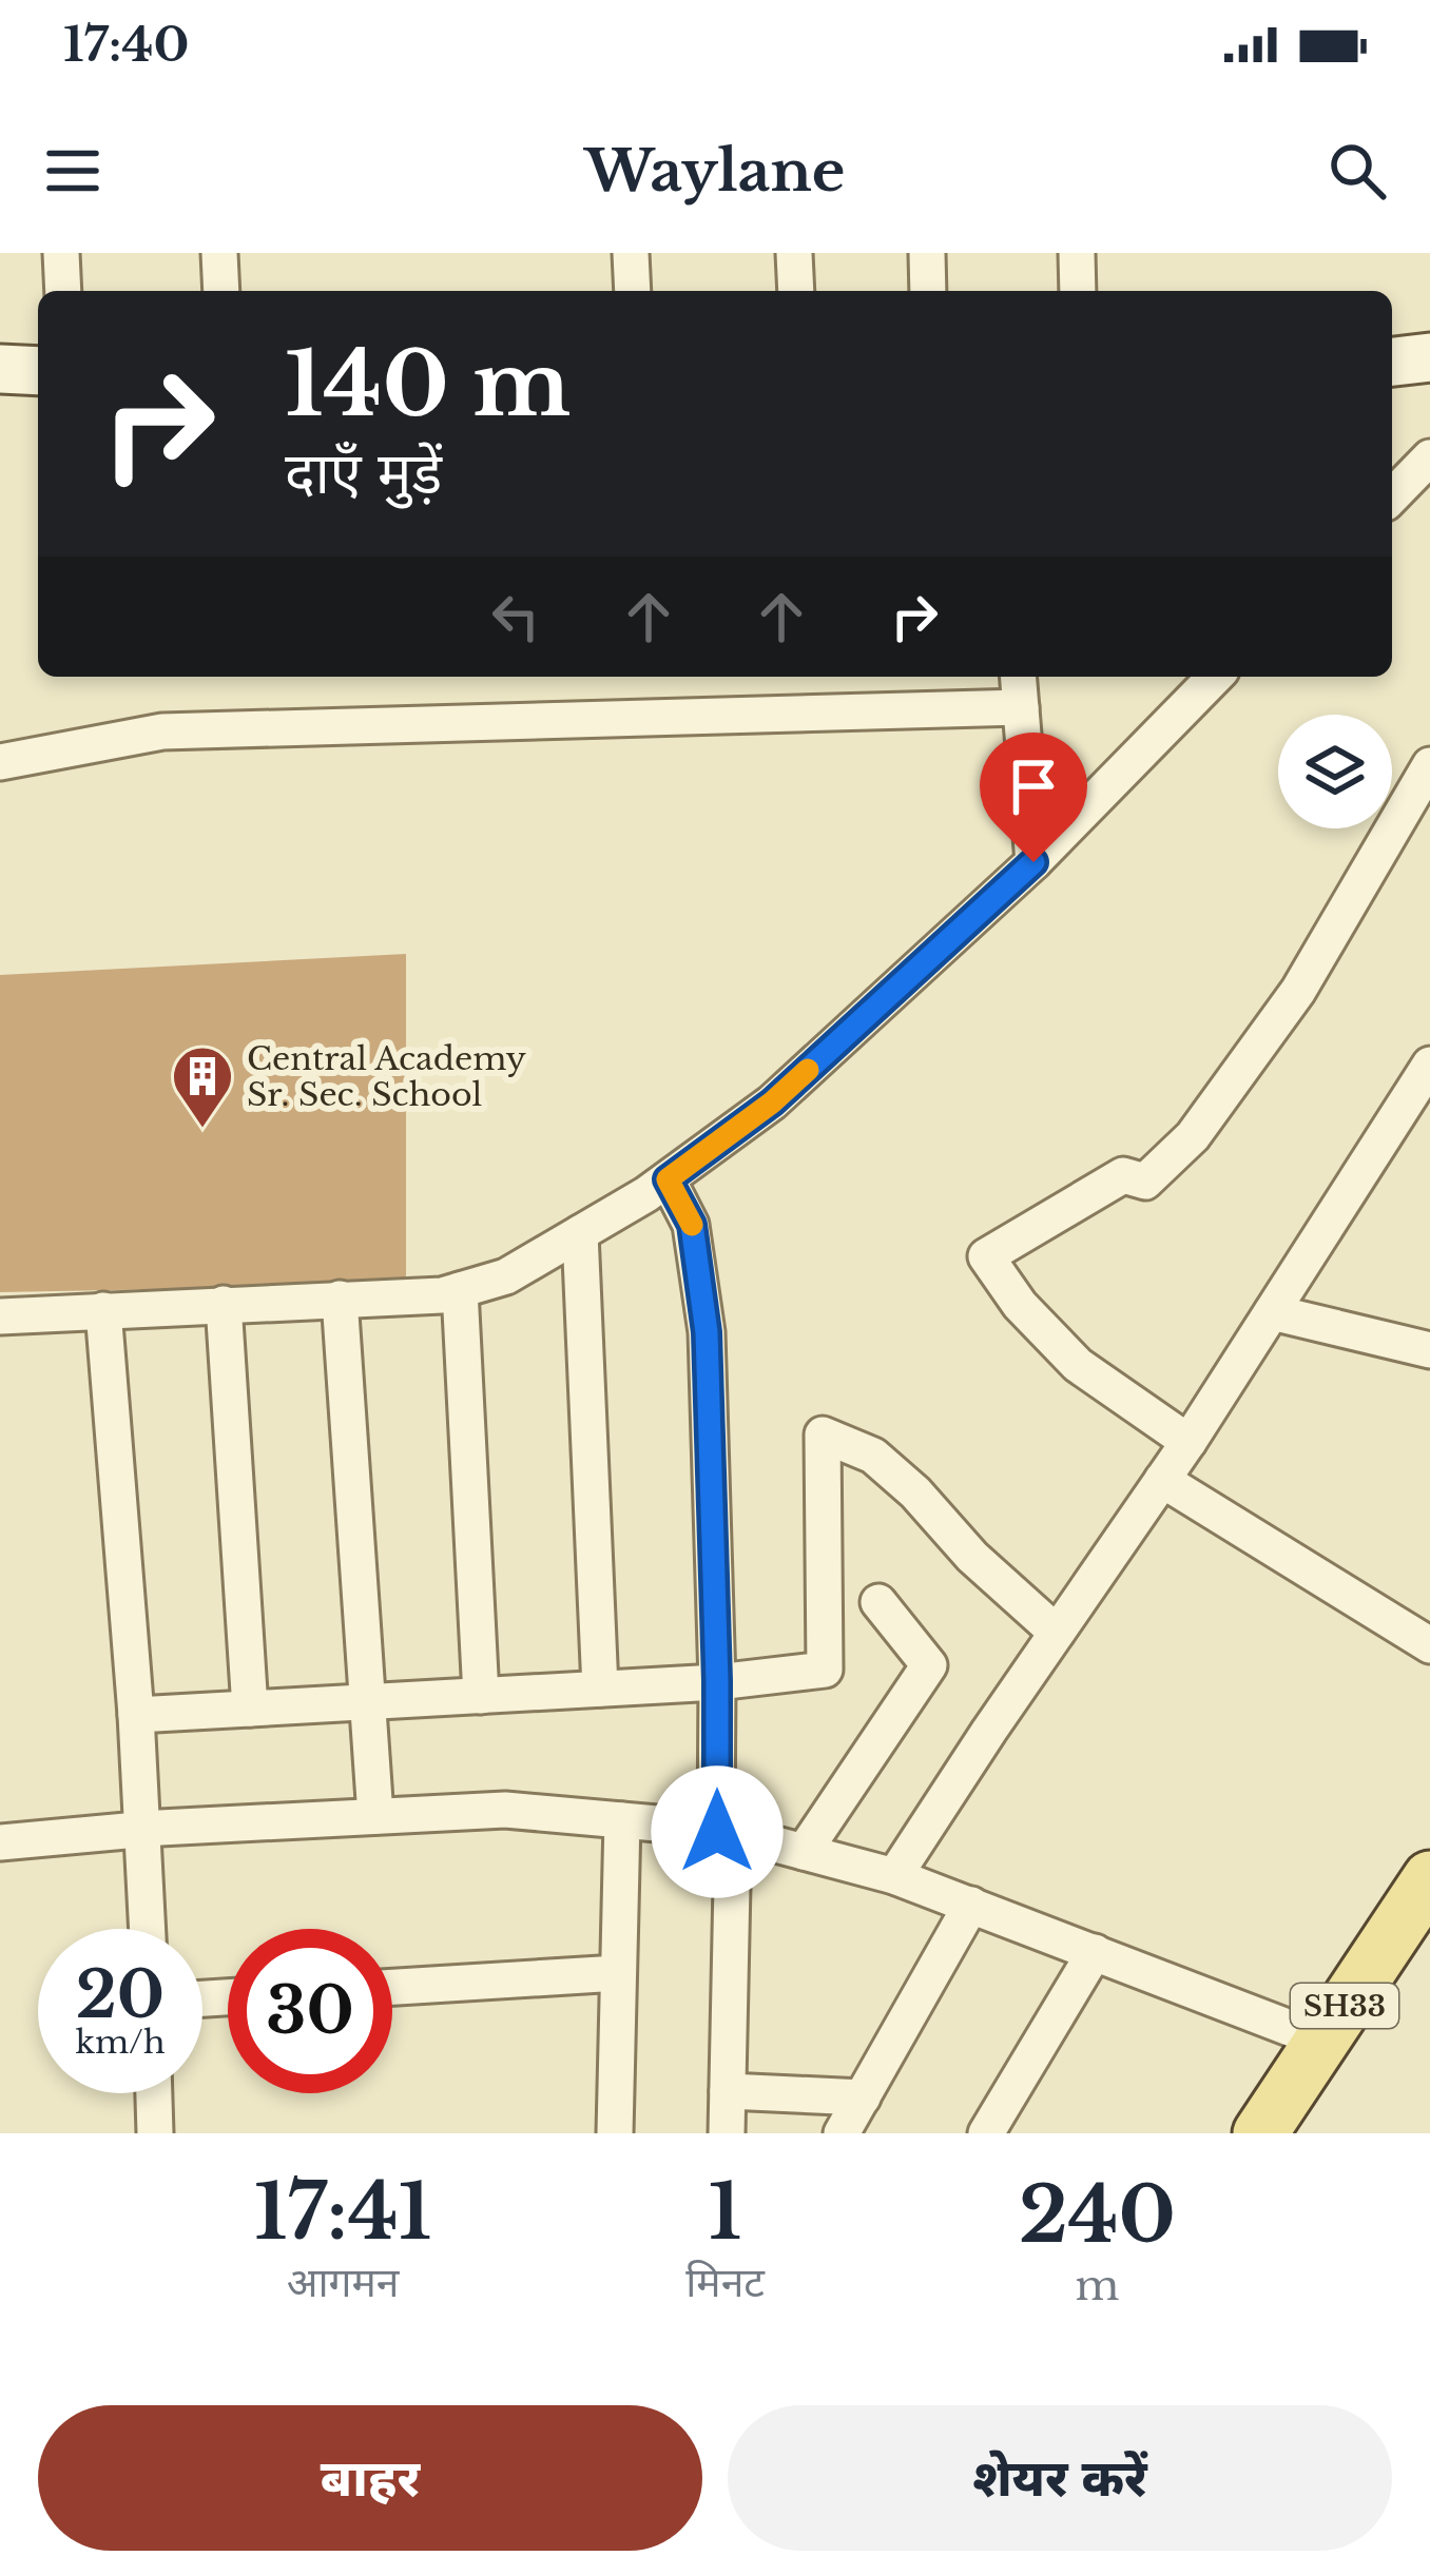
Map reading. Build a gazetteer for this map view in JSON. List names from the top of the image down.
{
  "streets": {
    "main road": ["SH33"]
  },
  "places": {
    "building": ["Central Academy Sr. Sec. School"]
  },
  "page": {
    "status": "17:40",
    "header": "Waylane",
    "turn": ["140 m", "दाएँ मुड़ें"],
    "speed": "20 km/h",
    "limit": "30",
    "eta": [
      "17:41",
      "आगमन",
      "1",
      "मिनट",
      "240",
      "m"
    ],
    "buttons": ["बाहर", "शेयर करें"]
  }
}
